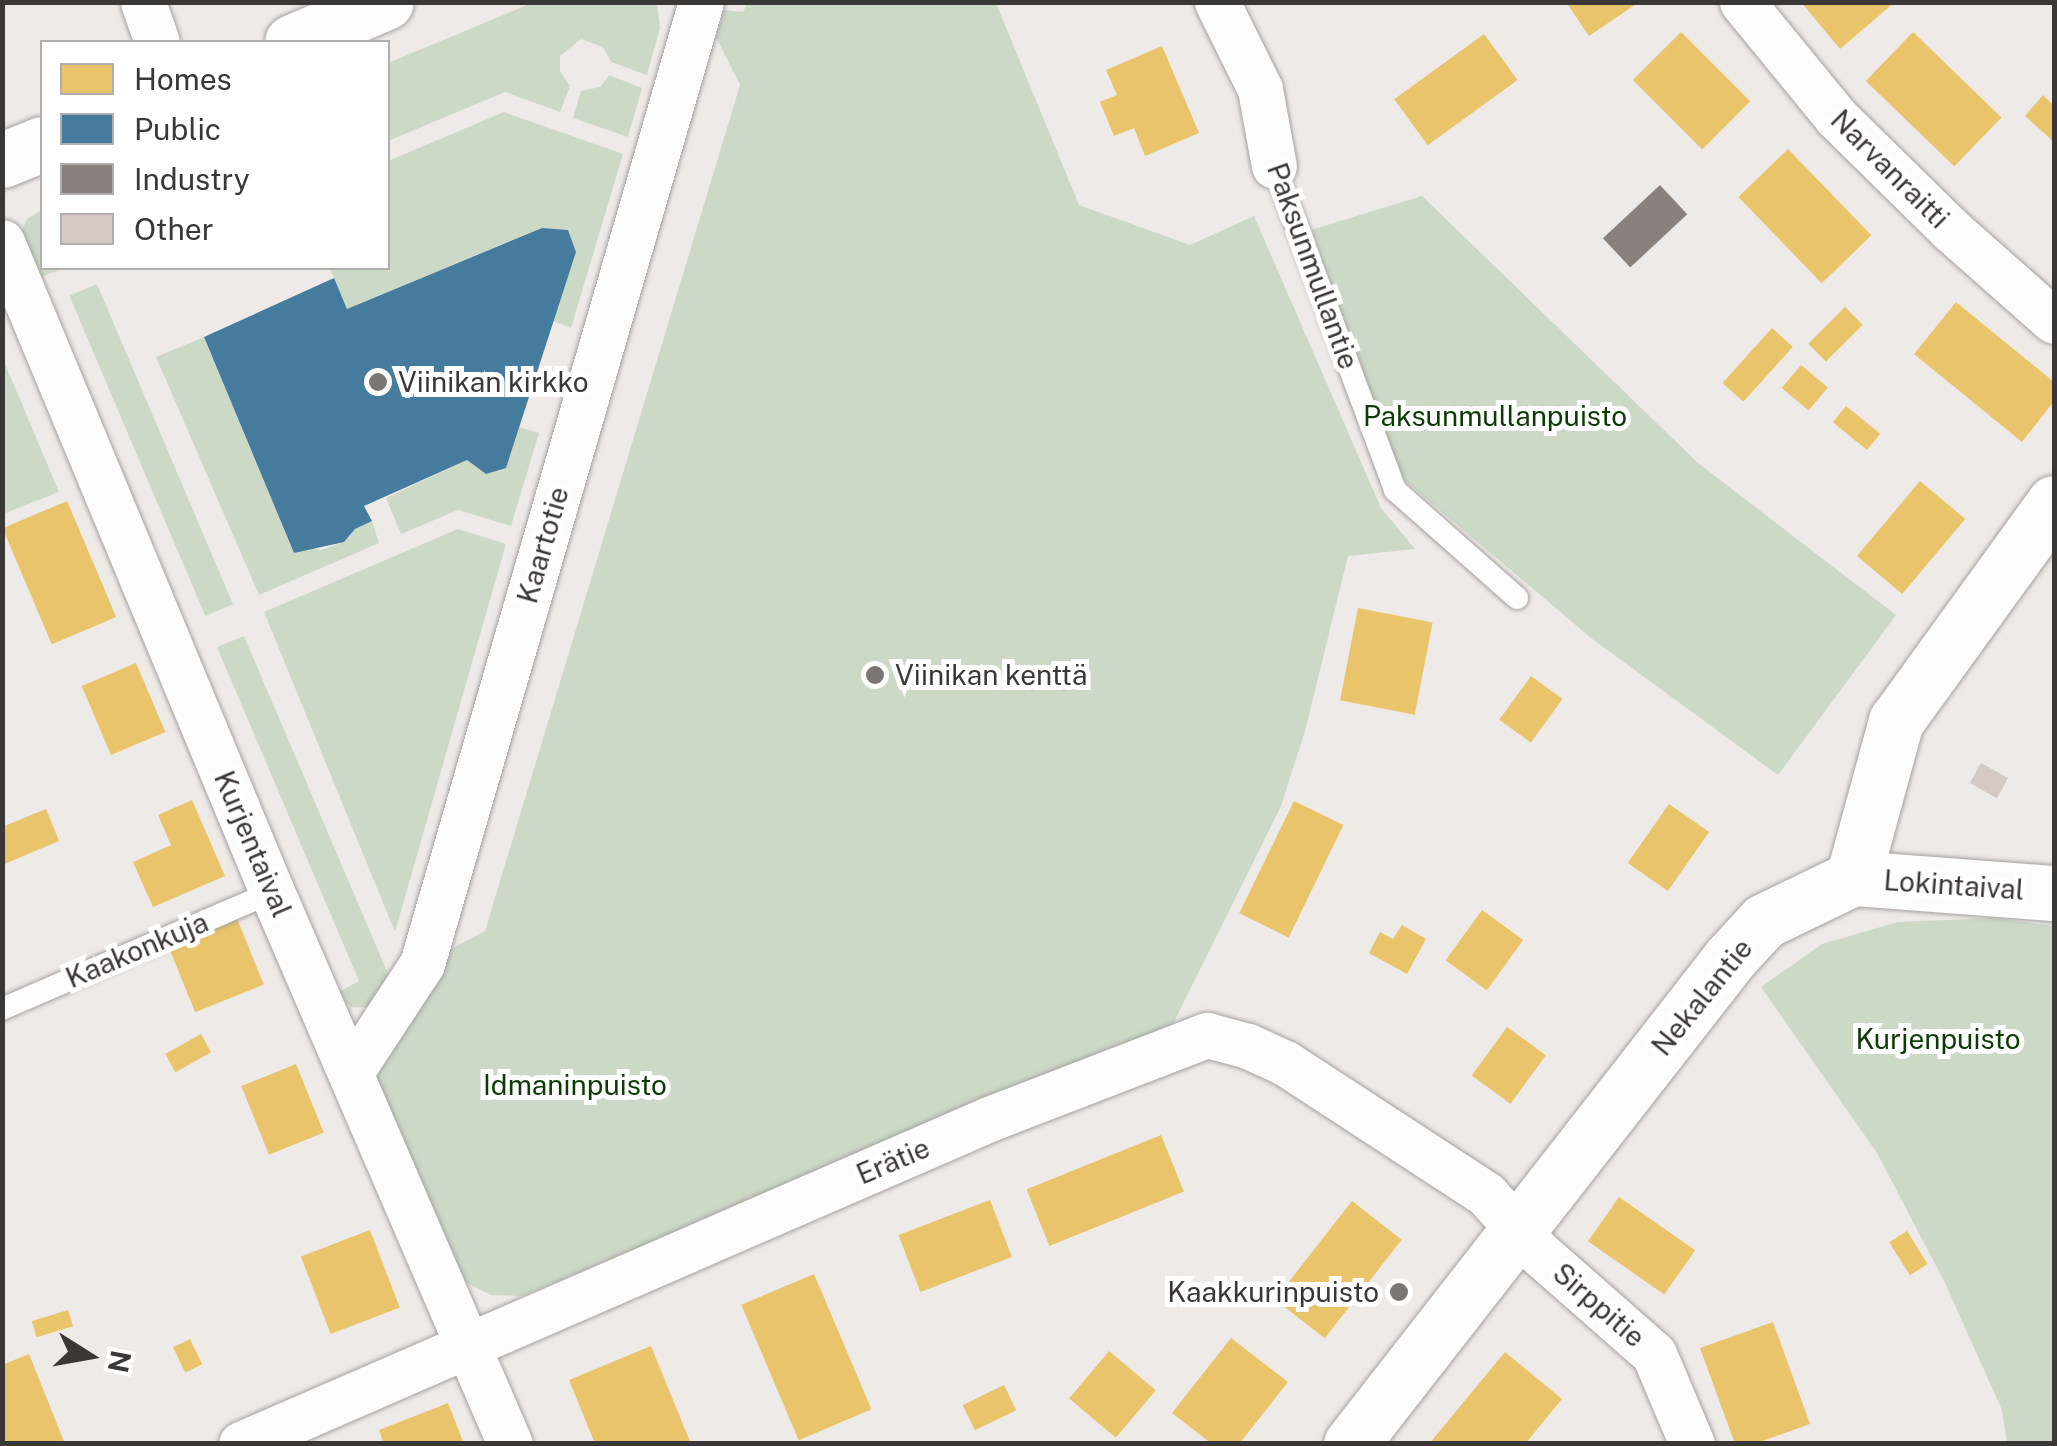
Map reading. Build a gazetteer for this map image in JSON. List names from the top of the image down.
{
  "streets": {
    "main road": ["Lokintaival", "Nekalantie"],
    "street": [
      "Narvanraitti",
      "Paksunmullantie",
      "Kaartotie",
      "Kurjentaival",
      "Erätie",
      "Sirppitie"
    ],
    "lane": ["Kaakonkuja"]
  },
  "crossings": [
    ["Kaartotie", "Kurjentaival"],
    ["Kurjentaival", "Kaakonkuja"],
    ["Kurjentaival", "Erätie"],
    ["Lokintaival", "Nekalantie"],
    ["Nekalantie", "Erätie"],
    ["Nekalantie", "Sirppitie"],
    ["Erätie", "Sirppitie"]
  ],
  "parks": ["Paksunmullanpuisto", "Kurjenpuisto", "Idmaninpuisto"],
  "places": ["Viinikan kirkko", "Viinikan kenttä", "Kaakkurinpuisto"],
  "legend": [
    "Homes",
    "Public",
    "Industry",
    "Other"
  ],
  "north": "right"
}
